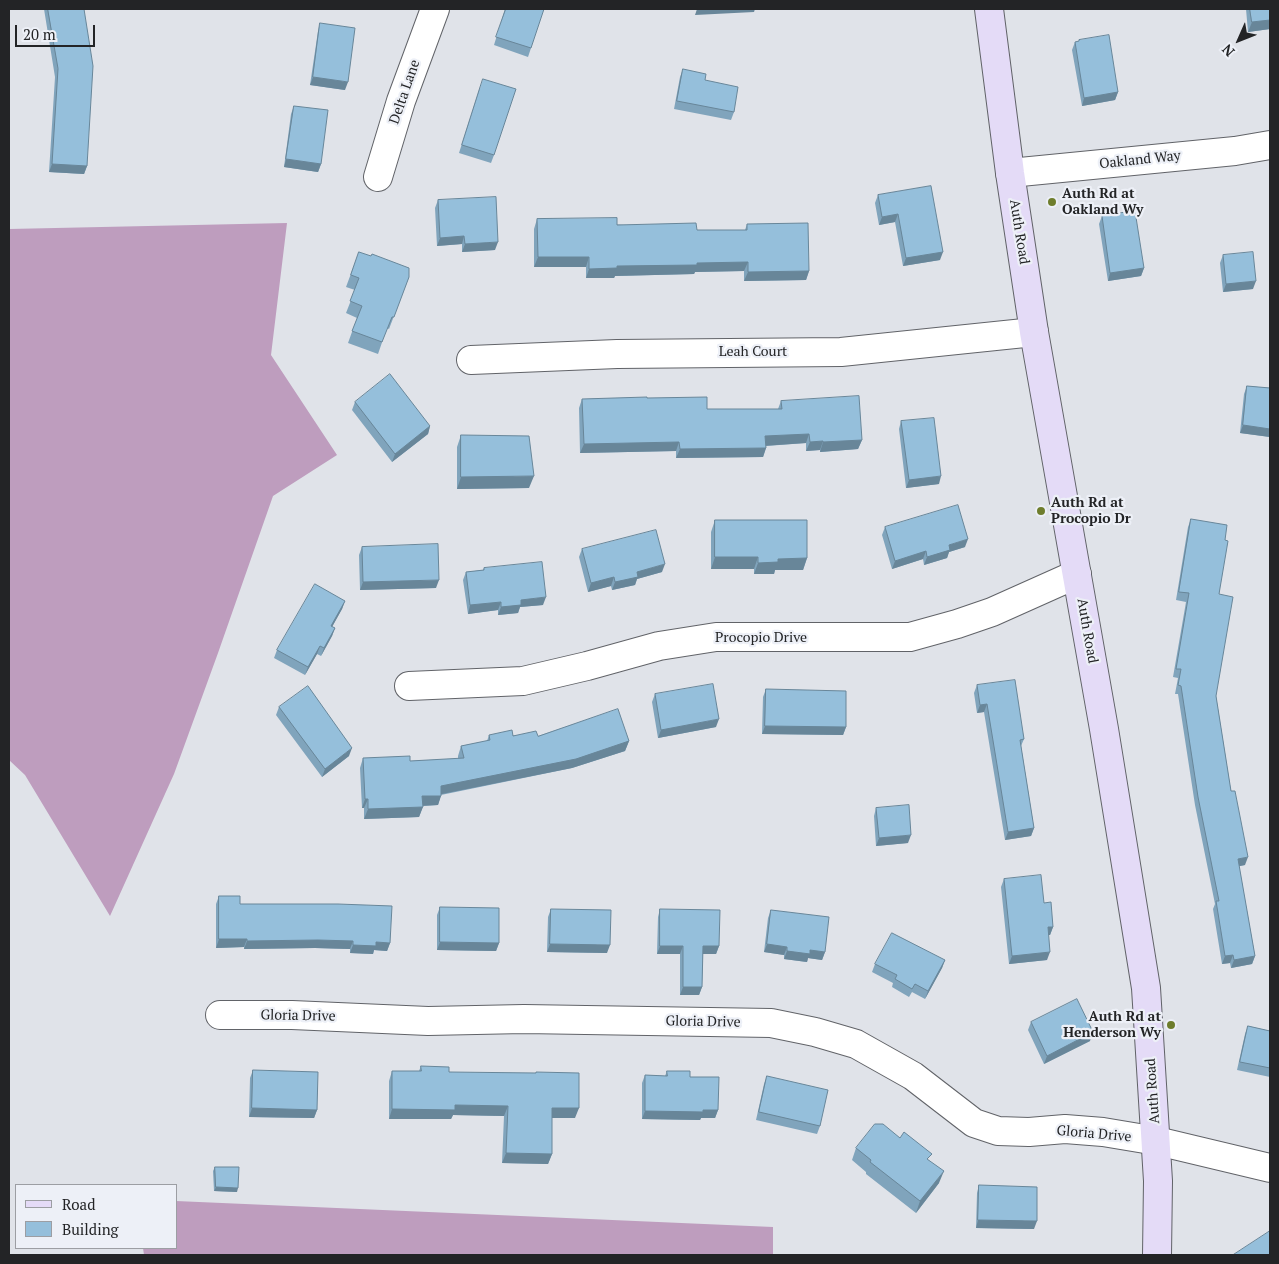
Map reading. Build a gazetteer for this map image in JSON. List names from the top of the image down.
{
  "streets": {
    "main road": ["Auth Road"],
    "street": [
      "Delta Lane",
      "Oakland Way",
      "Leah Court",
      "Procopio Drive",
      "Gloria Drive"
    ]
  },
  "crossings": [
    ["Oakland Way", "Auth Road"],
    ["Auth Road", "Leah Court"],
    ["Auth Road", "Procopio Drive"],
    ["Auth Road", "Gloria Drive"]
  ],
  "places": ["Auth Rd at Oakland Wy", "Auth Rd at Procopio Dr", "Auth Rd at Henderson Wy"],
  "legend": ["Road", "Building"],
  "scale_bar": "20 m",
  "north": "bottom left"
}
